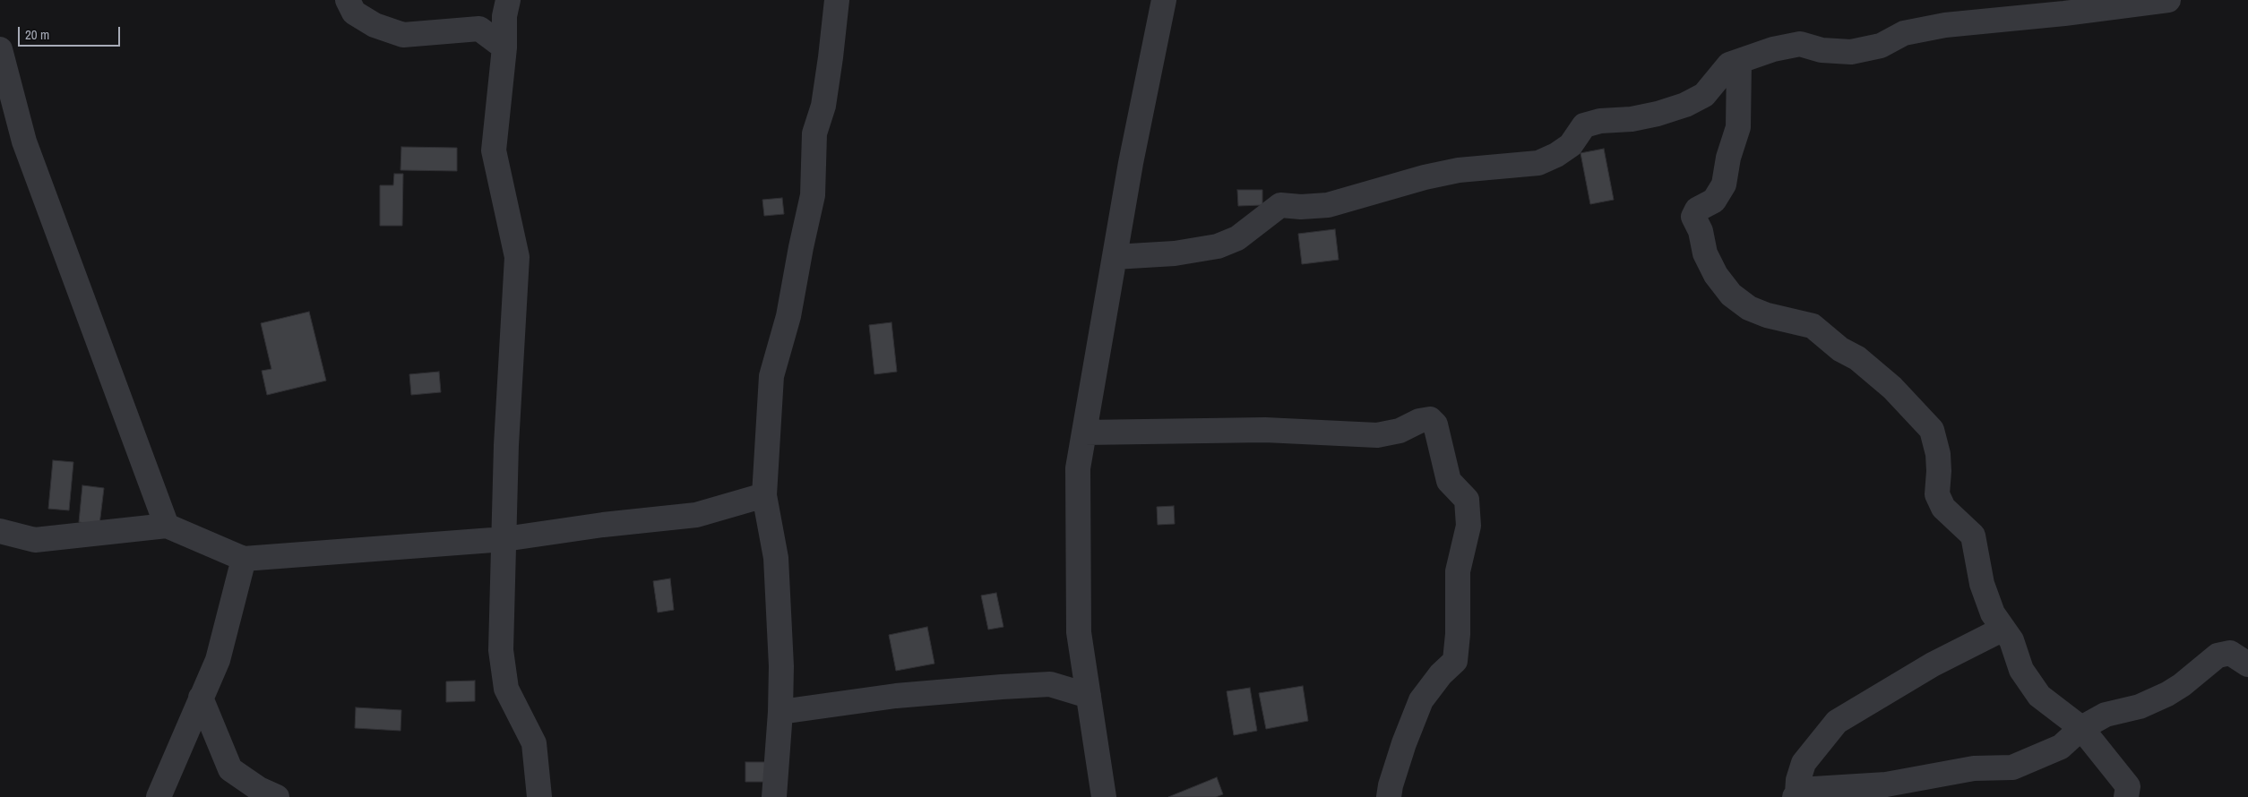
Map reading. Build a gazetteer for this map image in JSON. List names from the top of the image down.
{
  "scale_bar": "20 m"
}
